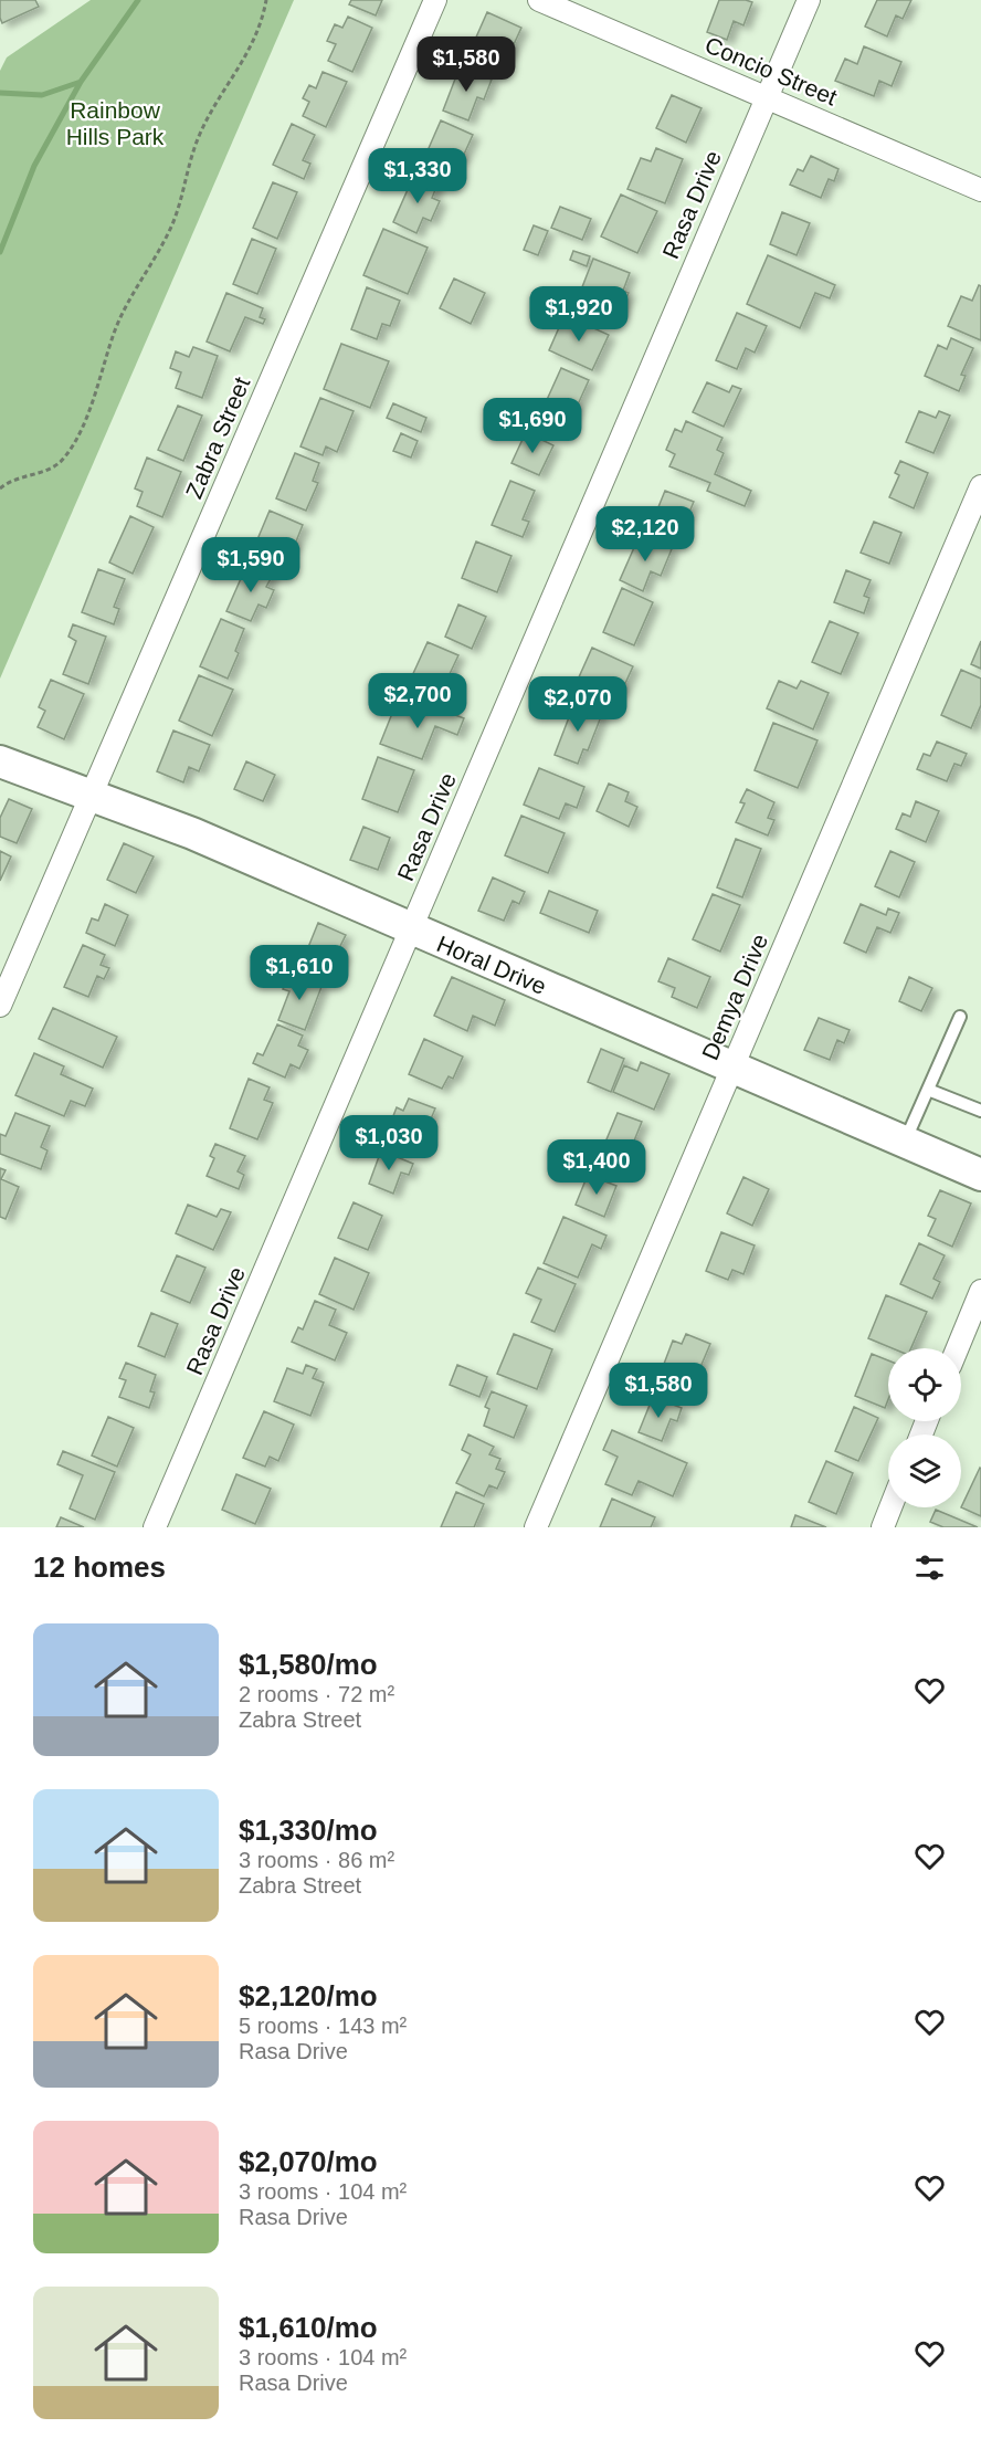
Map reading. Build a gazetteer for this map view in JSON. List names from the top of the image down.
{
  "streets": {
    "street": [
      "Concio Street",
      "Rasa Drive",
      "Zabra Street",
      "Horal Drive",
      "Demya Drive"
    ]
  },
  "crossings": [
    ["Concio Street", "Rasa Drive"],
    ["Rasa Drive", "Horal Drive"],
    ["Zabra Street", "Horal Drive"],
    ["Horal Drive", "Demya Drive"]
  ],
  "parks": ["Rainbow Hills Park"],
  "page": {
    "price": [
      "$1,580",
      "$1,330",
      "$1,920",
      "$1,690",
      "$2,120",
      "$1,590",
      "$2,700",
      "$2,070",
      "$1,610",
      "$1,030",
      "$1,400",
      "$1,580"
    ],
    "heading": "12 homes",
    "list": [
      {
        "name": "$1,580/mo",
        "note": "2 rooms · 72 m² · Zabra Street"
      },
      {
        "name": "$1,330/mo",
        "note": "3 rooms · 86 m² · Zabra Street"
      },
      {
        "name": "$2,120/mo",
        "note": "5 rooms · 143 m² · Rasa Drive"
      },
      {
        "name": "$2,070/mo",
        "note": "3 rooms · 104 m² · Rasa Drive"
      },
      {
        "name": "$1,610/mo",
        "note": "3 rooms · 104 m² · Rasa Drive"
      }
    ]
  }
}
